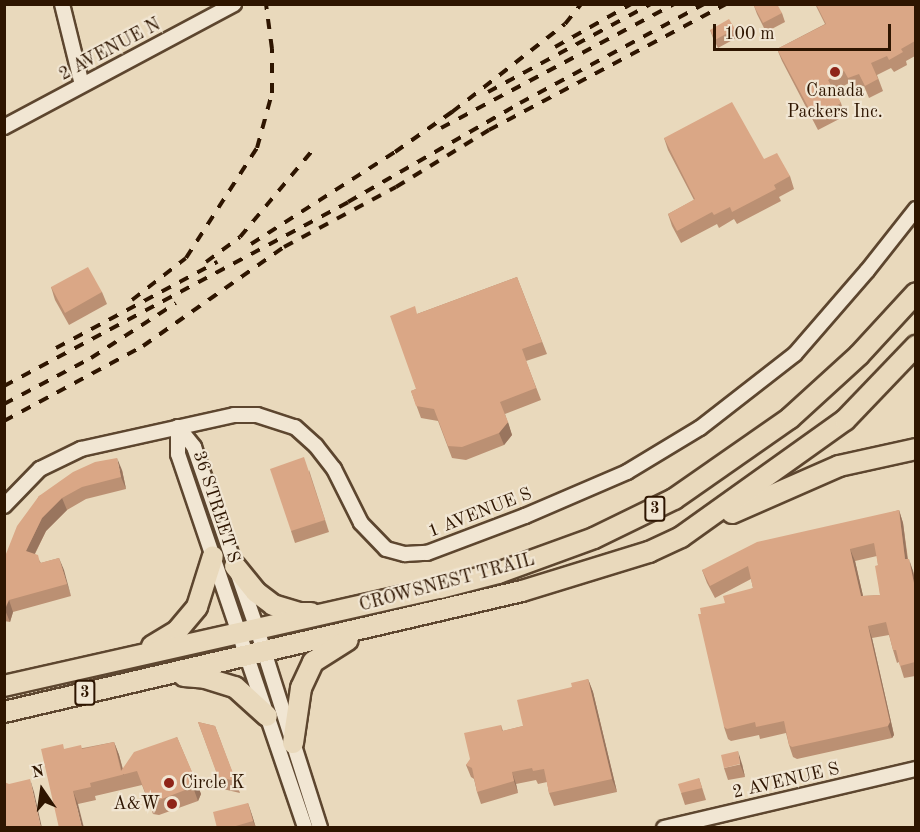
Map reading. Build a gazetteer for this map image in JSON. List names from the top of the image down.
{
  "streets": {
    "highway": ["3", "CROWSNEST TRAIL"],
    "street": [
      "2 AVENUE N",
      "36 STREET S",
      "1 AVENUE S",
      "2 AVENUE S"
    ]
  },
  "crossings": [
    ["36 STREET S", "1 AVENUE S"],
    ["36 STREET S", "CROWSNEST TRAIL"]
  ],
  "places": ["Canada Packers Inc.", "Circle K", "A&W"],
  "scale_bar": "100 m",
  "north": "top"
}
